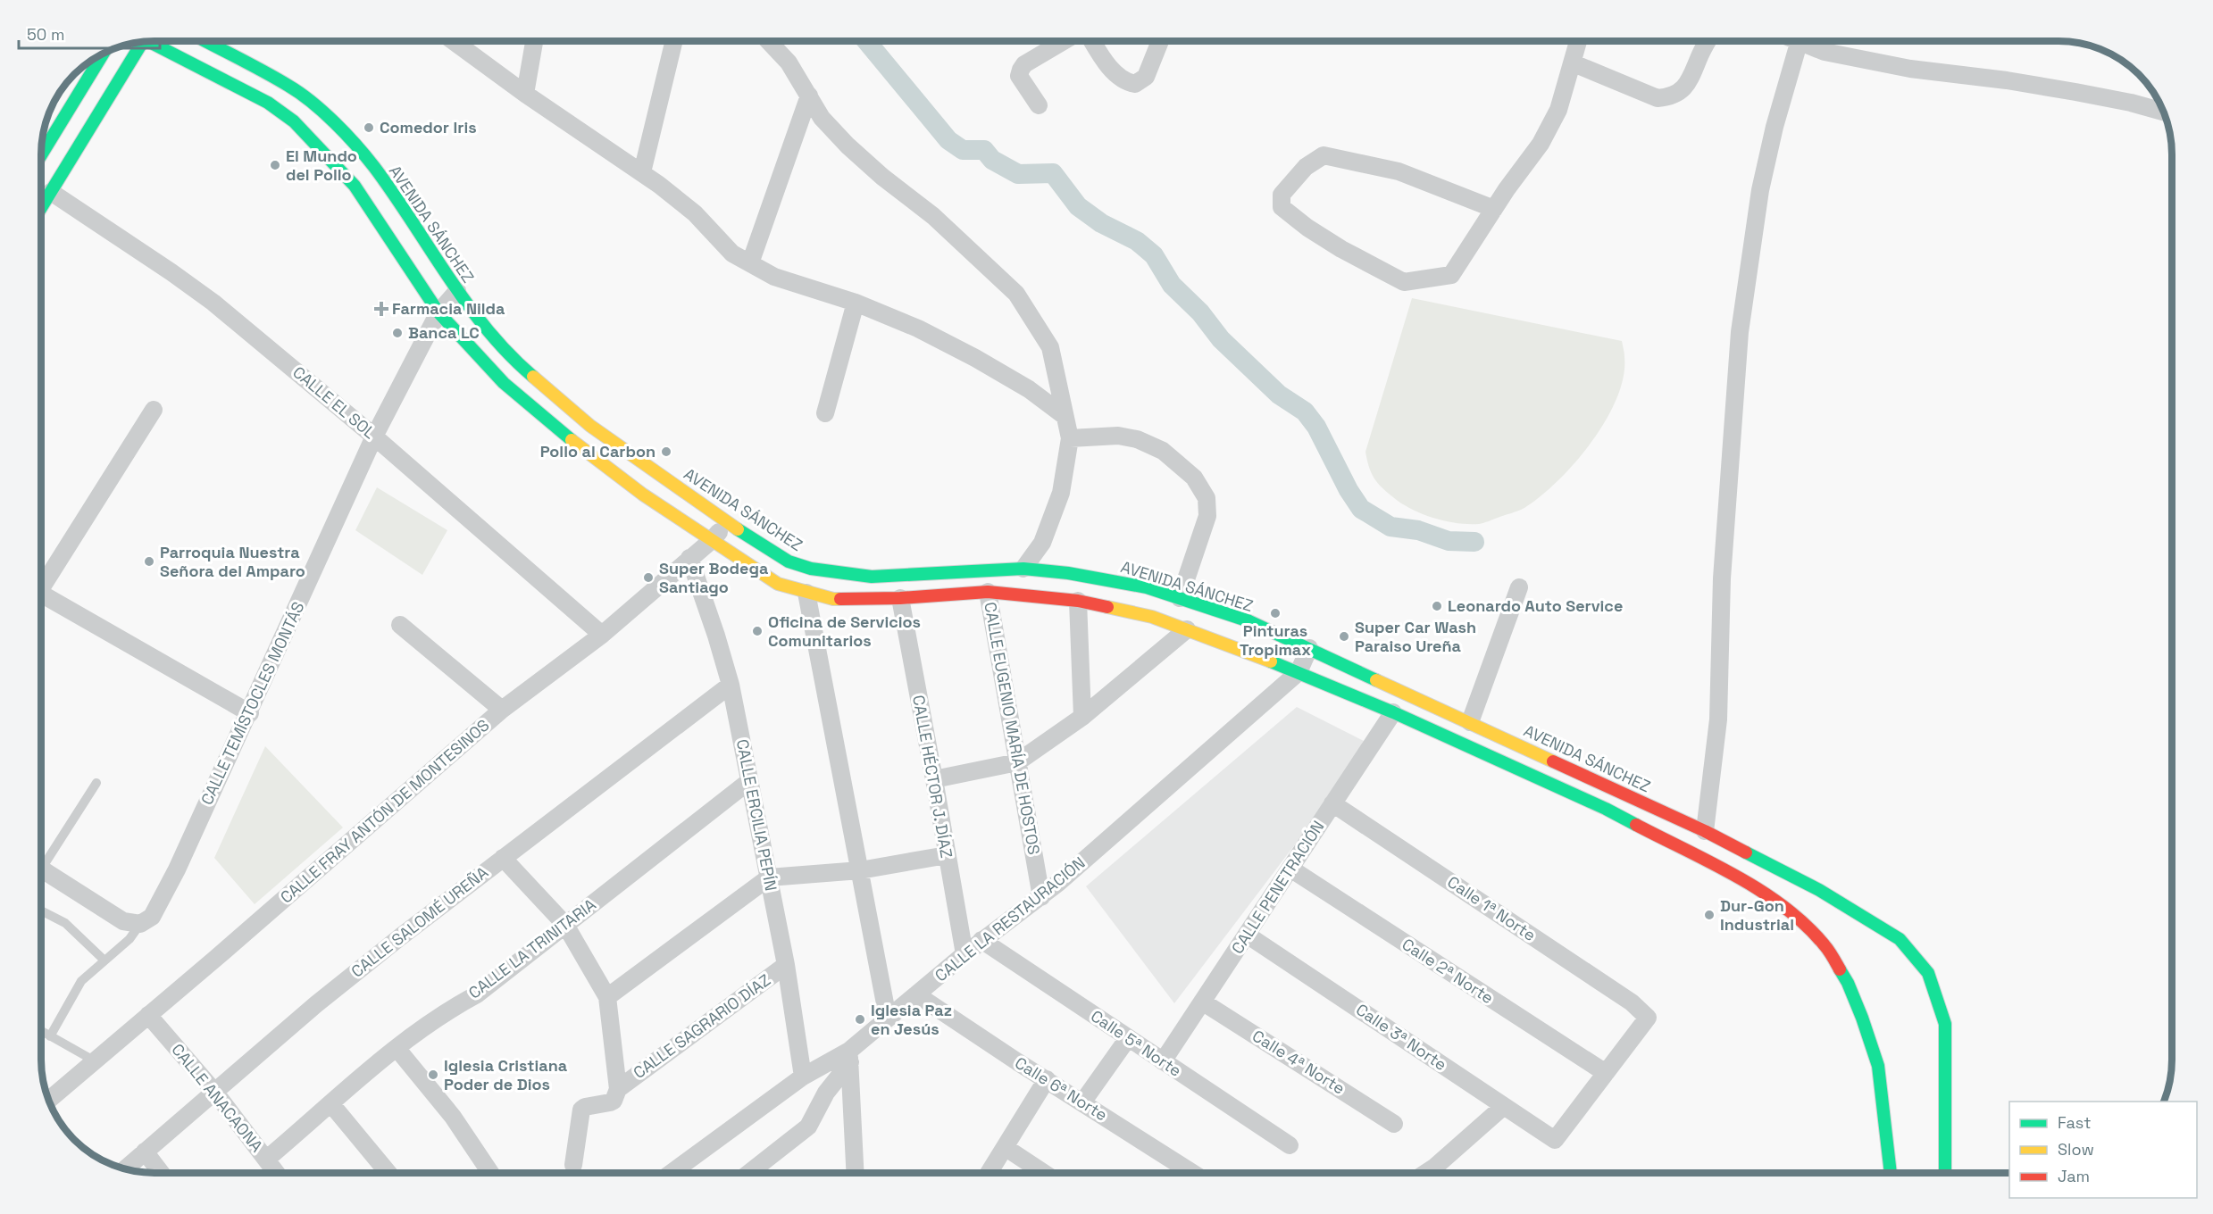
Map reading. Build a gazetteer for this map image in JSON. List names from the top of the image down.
{
  "streets": {
    "street": [
      "AVENIDA SÁNCHEZ",
      "CALLE EL SOL",
      "CALLE TEMÍSTOCLES MONTÁS",
      "CALLE EUGENIO MARÍA DE HOSTOS",
      "CALLE HÉCTOR J. DÍAZ",
      "CALLE FRAY ANTÓN DE MONTESINOS",
      "CALLE ERCILIA PEPÍN",
      "CALLE PENETRACIÓN",
      "Calle 1ª Norte",
      "CALLE LA RESTAURACIÓN",
      "CALLE SALOMÉ UREÑA",
      "CALLE LA TRINITARIA",
      "Calle 2ª Norte",
      "CALLE SAGRARIO DÍAZ",
      "Calle 3ª Norte",
      "Calle 5ª Norte",
      "Calle 4ª Norte",
      "Calle 6ª Norte",
      "CALLE ANACAONA"
    ]
  },
  "crossings": [
    ["AVENIDA SÁNCHEZ", "CALLE TEMÍSTOCLES MONTÁS"],
    ["AVENIDA SÁNCHEZ", "CALLE FRAY ANTÓN DE MONTESINOS"],
    ["AVENIDA SÁNCHEZ", "CALLE LA RESTAURACIÓN"],
    ["CALLE EL SOL", "CALLE TEMÍSTOCLES MONTÁS"],
    ["CALLE EL SOL", "CALLE FRAY ANTÓN DE MONTESINOS"],
    ["CALLE EUGENIO MARÍA DE HOSTOS", "CALLE LA RESTAURACIÓN"],
    ["CALLE HÉCTOR J. DÍAZ", "CALLE LA RESTAURACIÓN"],
    ["CALLE FRAY ANTÓN DE MONTESINOS", "CALLE ERCILIA PEPÍN"],
    ["CALLE FRAY ANTÓN DE MONTESINOS", "CALLE ANACAONA"],
    ["CALLE ERCILIA PEPÍN", "CALLE LA RESTAURACIÓN"],
    ["CALLE ERCILIA PEPÍN", "CALLE SALOMÉ UREÑA"],
    ["CALLE ERCILIA PEPÍN", "CALLE LA TRINITARIA"],
    ["CALLE ERCILIA PEPÍN", "CALLE SAGRARIO DÍAZ"],
    ["CALLE PENETRACIÓN", "Calle 1ª Norte"],
    ["CALLE PENETRACIÓN", "Calle 2ª Norte"],
    ["CALLE PENETRACIÓN", "Calle 3ª Norte"],
    ["CALLE PENETRACIÓN", "Calle 5ª Norte"],
    ["CALLE PENETRACIÓN", "Calle 4ª Norte"],
    ["Calle 1ª Norte", "Calle 2ª Norte"],
    ["Calle 1ª Norte", "Calle 3ª Norte"],
    ["CALLE LA RESTAURACIÓN", "Calle 5ª Norte"],
    ["CALLE LA RESTAURACIÓN", "Calle 6ª Norte"],
    ["CALLE SALOMÉ UREÑA", "CALLE ANACAONA"],
    ["CALLE LA TRINITARIA", "CALLE ANACAONA"],
    ["Calle 2ª Norte", "Calle 3ª Norte"]
  ],
  "places": {
    "other": [
      "Comedor Iris",
      "El Mundo del Pollo",
      "Banca LC",
      "Pollo al Carbon",
      "Parroquia Nuestra Señora del Amparo",
      "Super Bodega Santiago",
      "Leonardo Auto Service",
      "Pinturas Tropimax",
      "Oficina de Servicios Comunitarios",
      "Super Car Wash Paraiso Ureña",
      "Dur-Gon Industrial",
      "Iglesia Paz en Jesús",
      "Iglesia Cristiana Poder de Dios"
    ],
    "health": ["Farmacia Nilda"]
  },
  "legend": ["Fast", "Slow", "Jam"],
  "scale_bar": "50 m"
}
